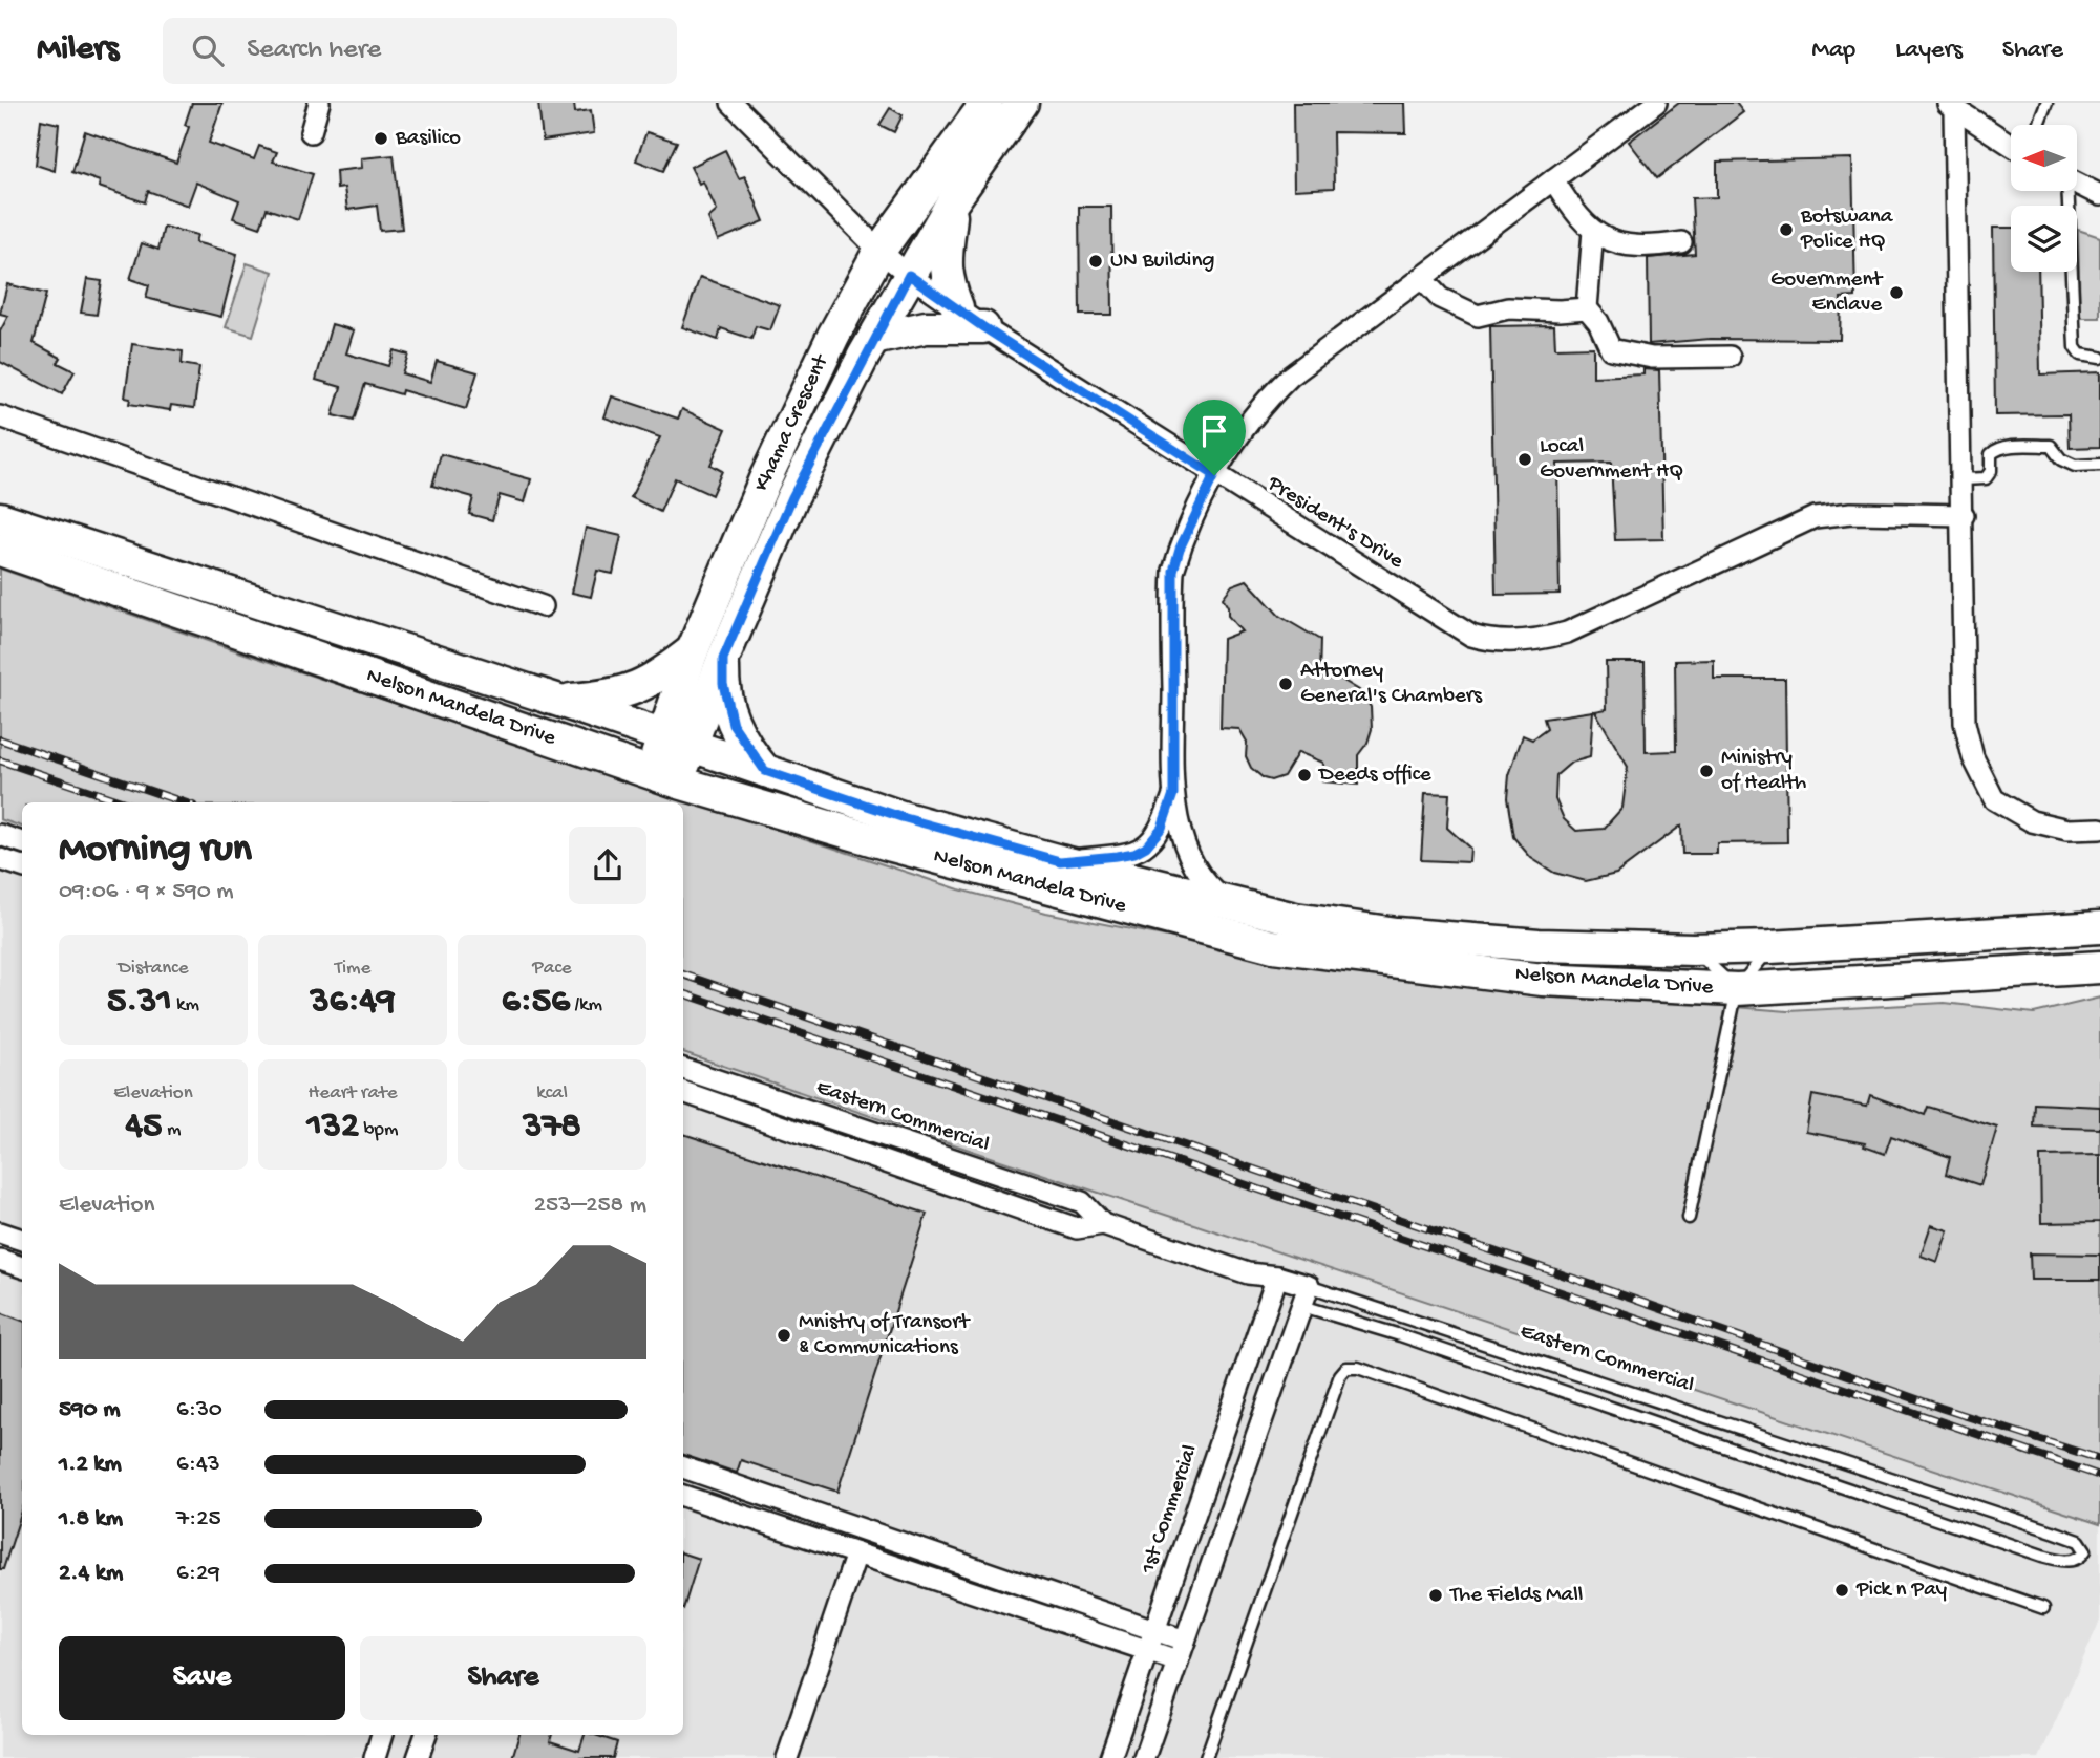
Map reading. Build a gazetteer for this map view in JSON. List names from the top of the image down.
{
  "streets": {
    "main road": ["Khama Crescent", "Nelson Mandela Drive"],
    "street": ["President's Drive", "Eastern Commercial", "1st Commercial"]
  },
  "crossings": [
    ["Khama Crescent", "President's Drive"],
    ["Khama Crescent", "Nelson Mandela Drive"],
    ["Eastern Commercial", "1st Commercial"]
  ],
  "places": [
    "Basilico",
    "Botswana Police HQ",
    "UN Building",
    "Government Enclave",
    "Local Government HQ",
    "Attorney General's Chambers",
    "Ministry of Health",
    "Deeds office",
    "Mnistry of Transort & Communications",
    "Pick n Pay",
    "The Fields Mall"
  ],
  "north": "left",
  "page": {
    "header": "Milers",
    "search": "Search here",
    "nav": ["Map", "Layers", "Share"],
    "heading": ["Morning run", "09:06 · 9 × 590 m"],
    "stats": [
      ["Distance", "5.31 km"],
      ["Time", "36:49"],
      ["Pace", "6:56 /km"],
      ["Elevation", "45 m"],
      ["Heart rate", "132 bpm"],
      ["kcal", "378"]
    ],
    "chart": ["Elevation", "253–258 m"],
    "list": [
      {
        "name": "590 m",
        "note": "6:30"
      },
      {
        "name": "1.2 km",
        "note": "6:43"
      },
      {
        "name": "1.8 km",
        "note": "7:25"
      },
      {
        "name": "2.4 km",
        "note": "6:29"
      }
    ],
    "buttons": ["Save", "Share"]
  }
}
